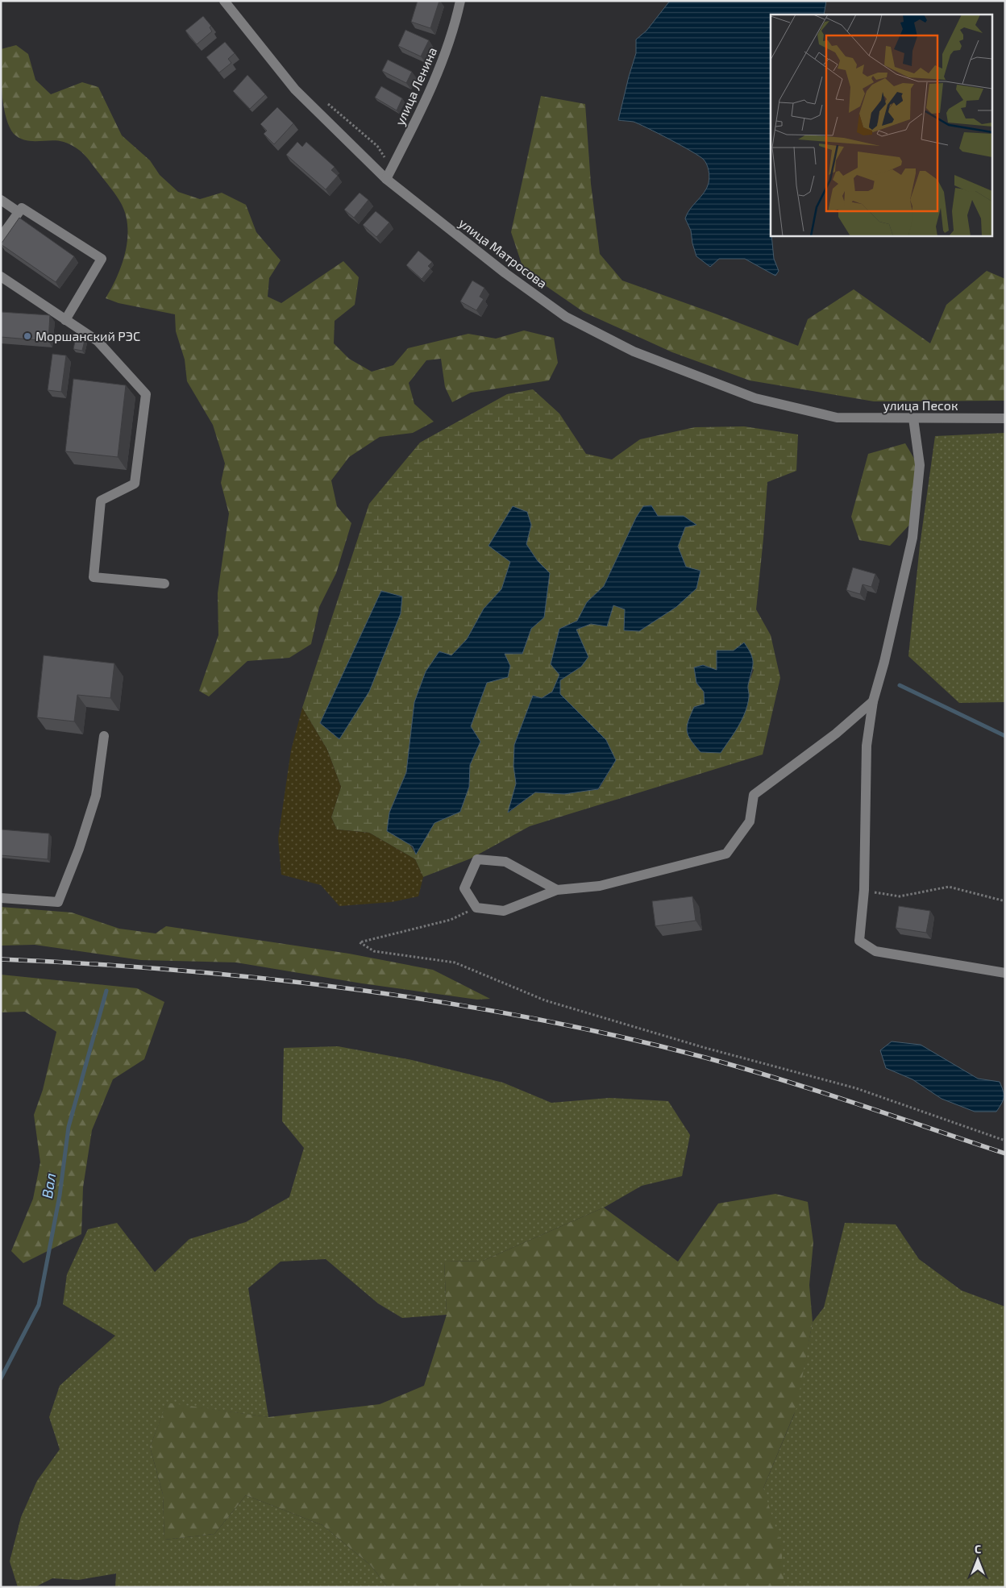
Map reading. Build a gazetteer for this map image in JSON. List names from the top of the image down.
{
  "streets": {
    "street": ["улица Ленина", "улица Матросова", "улица Песок"]
  },
  "crossings": [
    ["улица Ленина", "улица Матросова"],
    ["улица Матросова", "улица Песок"]
  ],
  "water": ["Вал"],
  "places": ["Моршанский РЭС"],
  "north": "top"
}
